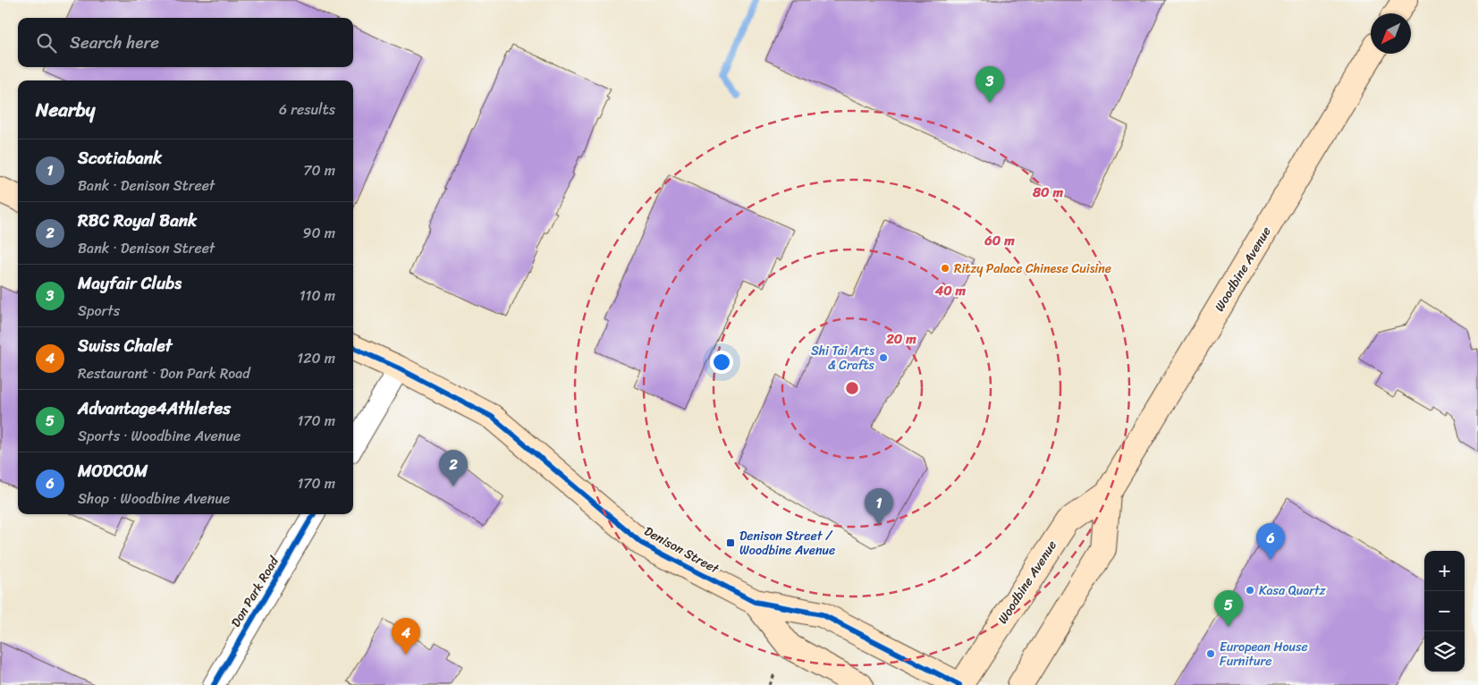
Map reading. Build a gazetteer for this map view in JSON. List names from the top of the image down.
{
  "streets": {
    "main road": ["Woodbine Avenue", "Denison Street"],
    "street": ["Don Park Road"]
  },
  "crossings": [
    ["Woodbine Avenue", "Denison Street"]
  ],
  "places": {
    "other": [
      "Ritzy Palace Chinese Cuisine",
      "Shi Tai Arts & Crafts",
      "Kasa Quartz",
      "European House Furniture"
    ],
    "transit": ["Denison Street / Woodbine Avenue"]
  },
  "north": "bottom left",
  "page": {
    "search": "Search here",
    "pins": [
      "3",
      "2",
      "1",
      "6",
      "5",
      "4"
    ],
    "heading": ["Nearby", "6 results"],
    "list": [
      {
        "mark": "1",
        "name": "Scotiabank",
        "note": "Bank · Denison Street",
        "value": "70 m"
      },
      {
        "mark": "2",
        "name": "RBC Royal Bank",
        "note": "Bank · Denison Street",
        "value": "90 m"
      },
      {
        "mark": "3",
        "name": "Mayfair Clubs",
        "note": "Sports",
        "value": "110 m"
      },
      {
        "mark": "4",
        "name": "Swiss Chalet",
        "note": "Restaurant · Don Park Road",
        "value": "120 m"
      },
      {
        "mark": "5",
        "name": "Advantage4Athletes",
        "note": "Sports · Woodbine Avenue",
        "value": "170 m"
      },
      {
        "mark": "6",
        "name": "MODCOM",
        "note": "Shop · Woodbine Avenue",
        "value": "170 m"
      }
    ],
    "map_buttons": ["+", "−"]
  },
  "rings": [
    "80 m",
    "60 m",
    "40 m",
    "20 m"
  ]
}
